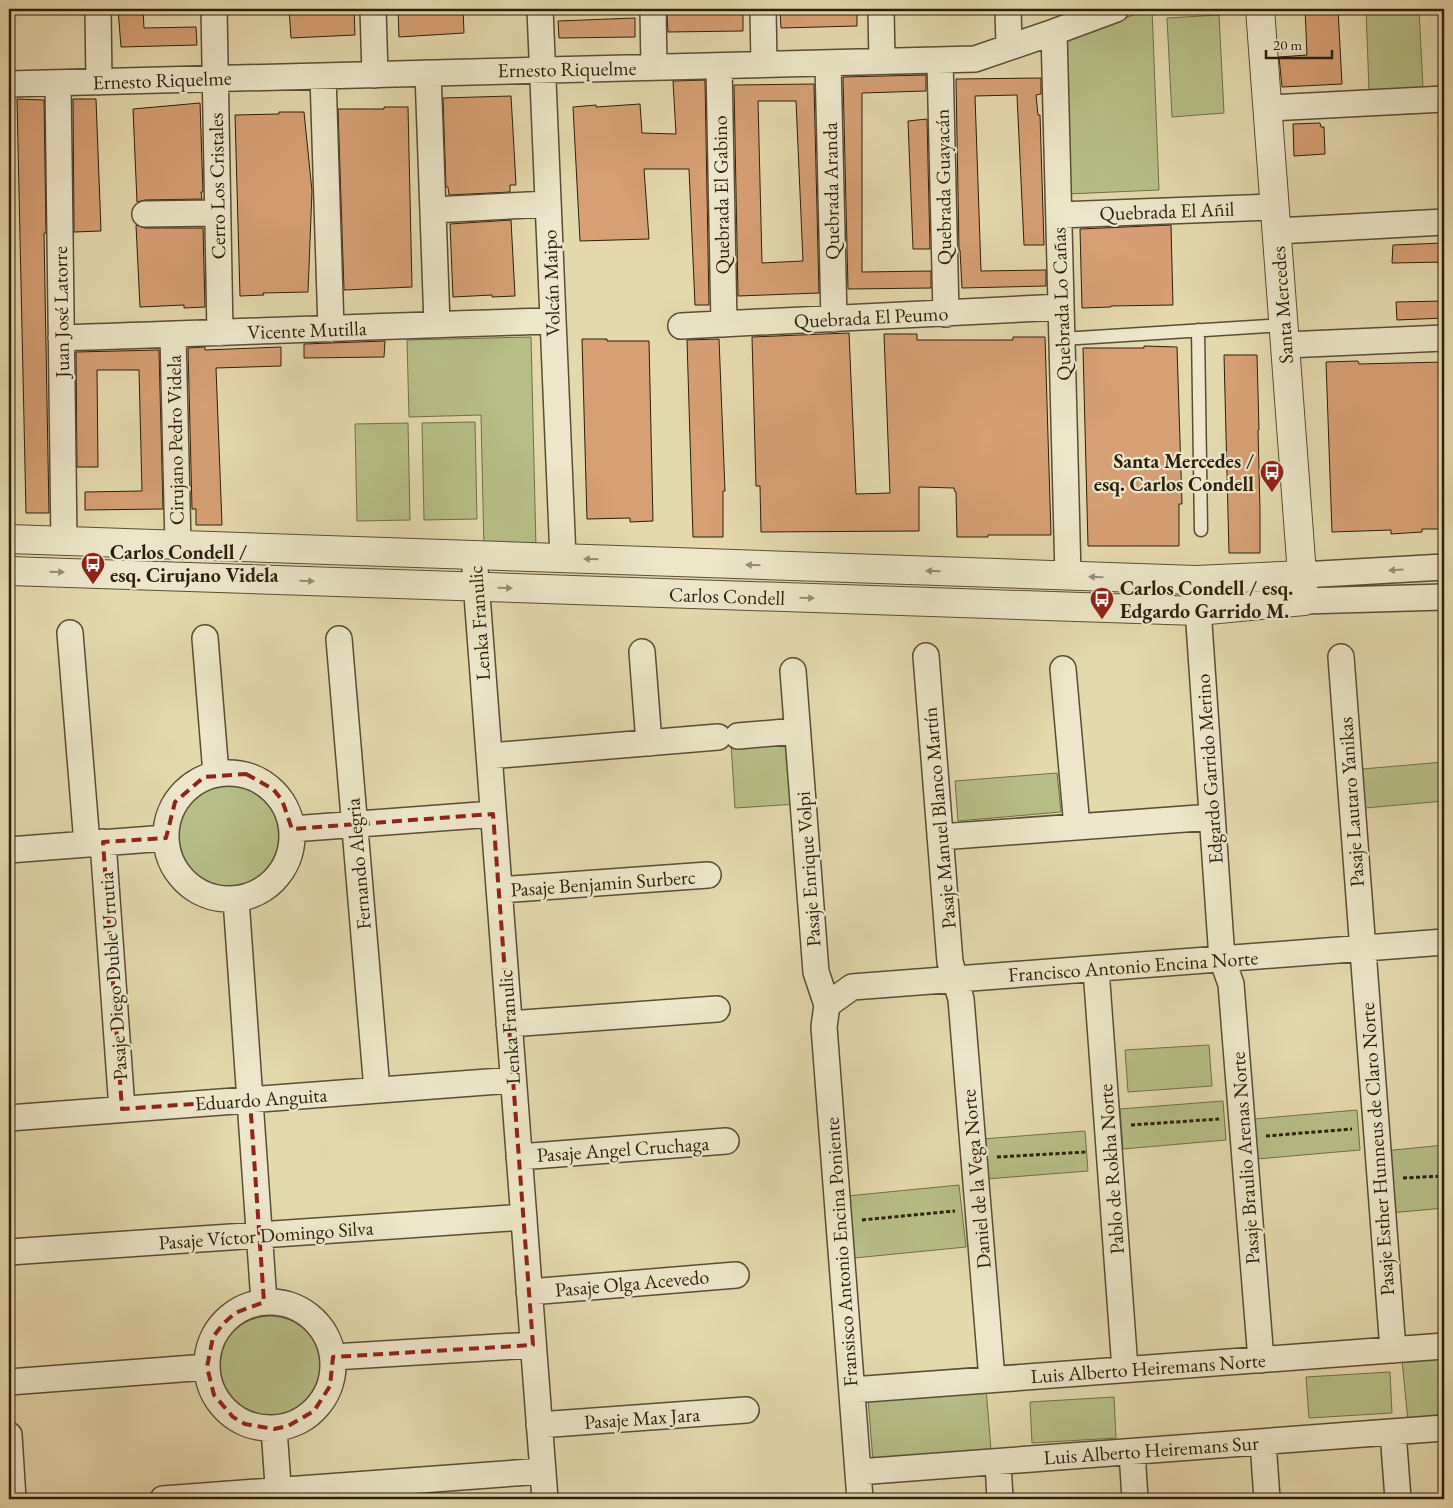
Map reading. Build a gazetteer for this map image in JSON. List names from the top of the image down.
{
  "streets": {
    "street": [
      "Ernesto Riquelme",
      "Cerro Los Cristales",
      "Quebrada Guayacán",
      "Quebrada Aranda",
      "Quebrada El Gabino",
      "Quebrada El Añil",
      "Volcán Maipo",
      "Quebrada Lo Cañas",
      "Santa Mercedes",
      "Juan José Latorre",
      "Quebrada El Peumo",
      "Vicente Mutilla",
      "Cirujano Pedro Videla",
      "Carlos Condell",
      "Lenka Franulic",
      "Edgardo Garrido Merino",
      "Pasaje Lautaro Yanikas",
      "Pasaje Manuel Blanco Martín",
      "Fernando Alegria",
      "Pasaje Enrique Volpi",
      "Pasaje Benjamin Surberc",
      "Francisco Antonio Encina Norte",
      "Pasaje Diego Duble Urrutia",
      "Eduardo Anguita",
      "Pasaje Angel Cruchaga",
      "Pasaje Esther Hunneus de Claro Norte",
      "Pasaje Braulio Arenas Norte",
      "Pablo de Rokha Norte",
      "Daniel de la Vega Norte",
      "Pasaje Víctor Domingo Silva",
      "Fransisco Antonio Encina Poniente",
      "Pasaje Olga Acevedo",
      "Luis Alberto Heiremans Norte",
      "Pasaje Max Jara",
      "Luis Alberto Heiremans Sur"
    ]
  },
  "crossings": [
    ["Ernesto Riquelme", "Cerro Los Cristales"],
    ["Ernesto Riquelme", "Quebrada Guayacán"],
    ["Ernesto Riquelme", "Quebrada Aranda"],
    ["Ernesto Riquelme", "Quebrada El Gabino"],
    ["Ernesto Riquelme", "Volcán Maipo"],
    ["Ernesto Riquelme", "Quebrada Lo Cañas"],
    ["Ernesto Riquelme", "Juan José Latorre"],
    ["Cerro Los Cristales", "Vicente Mutilla"],
    ["Quebrada Guayacán", "Quebrada El Peumo"],
    ["Quebrada Aranda", "Quebrada El Peumo"],
    ["Quebrada El Gabino", "Quebrada El Peumo"],
    ["Quebrada El Añil", "Quebrada Lo Cañas"],
    ["Quebrada El Añil", "Santa Mercedes"],
    ["Volcán Maipo", "Vicente Mutilla"],
    ["Volcán Maipo", "Carlos Condell"],
    ["Quebrada Lo Cañas", "Quebrada El Peumo"],
    ["Quebrada Lo Cañas", "Carlos Condell"],
    ["Santa Mercedes", "Carlos Condell"],
    ["Juan José Latorre", "Vicente Mutilla"],
    ["Juan José Latorre", "Carlos Condell"],
    ["Vicente Mutilla", "Cirujano Pedro Videla"],
    ["Cirujano Pedro Videla", "Carlos Condell"],
    ["Carlos Condell", "Lenka Franulic"],
    ["Carlos Condell", "Edgardo Garrido Merino"],
    ["Lenka Franulic", "Pasaje Benjamin Surberc"],
    ["Lenka Franulic", "Eduardo Anguita"],
    ["Lenka Franulic", "Pasaje Angel Cruchaga"],
    ["Lenka Franulic", "Pasaje Víctor Domingo Silva"],
    ["Lenka Franulic", "Pasaje Olga Acevedo"],
    ["Lenka Franulic", "Pasaje Max Jara"],
    ["Edgardo Garrido Merino", "Francisco Antonio Encina Norte"],
    ["Edgardo Garrido Merino", "Pasaje Braulio Arenas Norte"],
    ["Pasaje Lautaro Yanikas", "Francisco Antonio Encina Norte"],
    ["Pasaje Lautaro Yanikas", "Pasaje Esther Hunneus de Claro Norte"],
    ["Pasaje Manuel Blanco Martín", "Francisco Antonio Encina Norte"],
    ["Pasaje Manuel Blanco Martín", "Daniel de la Vega Norte"],
    ["Fernando Alegria", "Eduardo Anguita"],
    ["Pasaje Enrique Volpi", "Francisco Antonio Encina Norte"],
    ["Pasaje Enrique Volpi", "Fransisco Antonio Encina Poniente"],
    ["Francisco Antonio Encina Norte", "Pasaje Esther Hunneus de Claro Norte"],
    ["Francisco Antonio Encina Norte", "Pasaje Braulio Arenas Norte"],
    ["Francisco Antonio Encina Norte", "Pablo de Rokha Norte"],
    ["Francisco Antonio Encina Norte", "Daniel de la Vega Norte"],
    ["Francisco Antonio Encina Norte", "Fransisco Antonio Encina Poniente"],
    ["Pasaje Diego Duble Urrutia", "Eduardo Anguita"],
    ["Pasaje Esther Hunneus de Claro Norte", "Luis Alberto Heiremans Norte"],
    ["Pasaje Braulio Arenas Norte", "Luis Alberto Heiremans Norte"],
    ["Pablo de Rokha Norte", "Luis Alberto Heiremans Norte"],
    ["Daniel de la Vega Norte", "Luis Alberto Heiremans Norte"],
    ["Fransisco Antonio Encina Poniente", "Luis Alberto Heiremans Norte"],
    ["Fransisco Antonio Encina Poniente", "Luis Alberto Heiremans Sur"]
  ],
  "places": {
    "bus stop": ["Santa Mercedes / esq. Carlos Condell", "Carlos Condell / esq. Cirujano Videla", "Carlos Condell / esq. Edgardo Garrido M."]
  },
  "scale_bar": "20 m"
}
